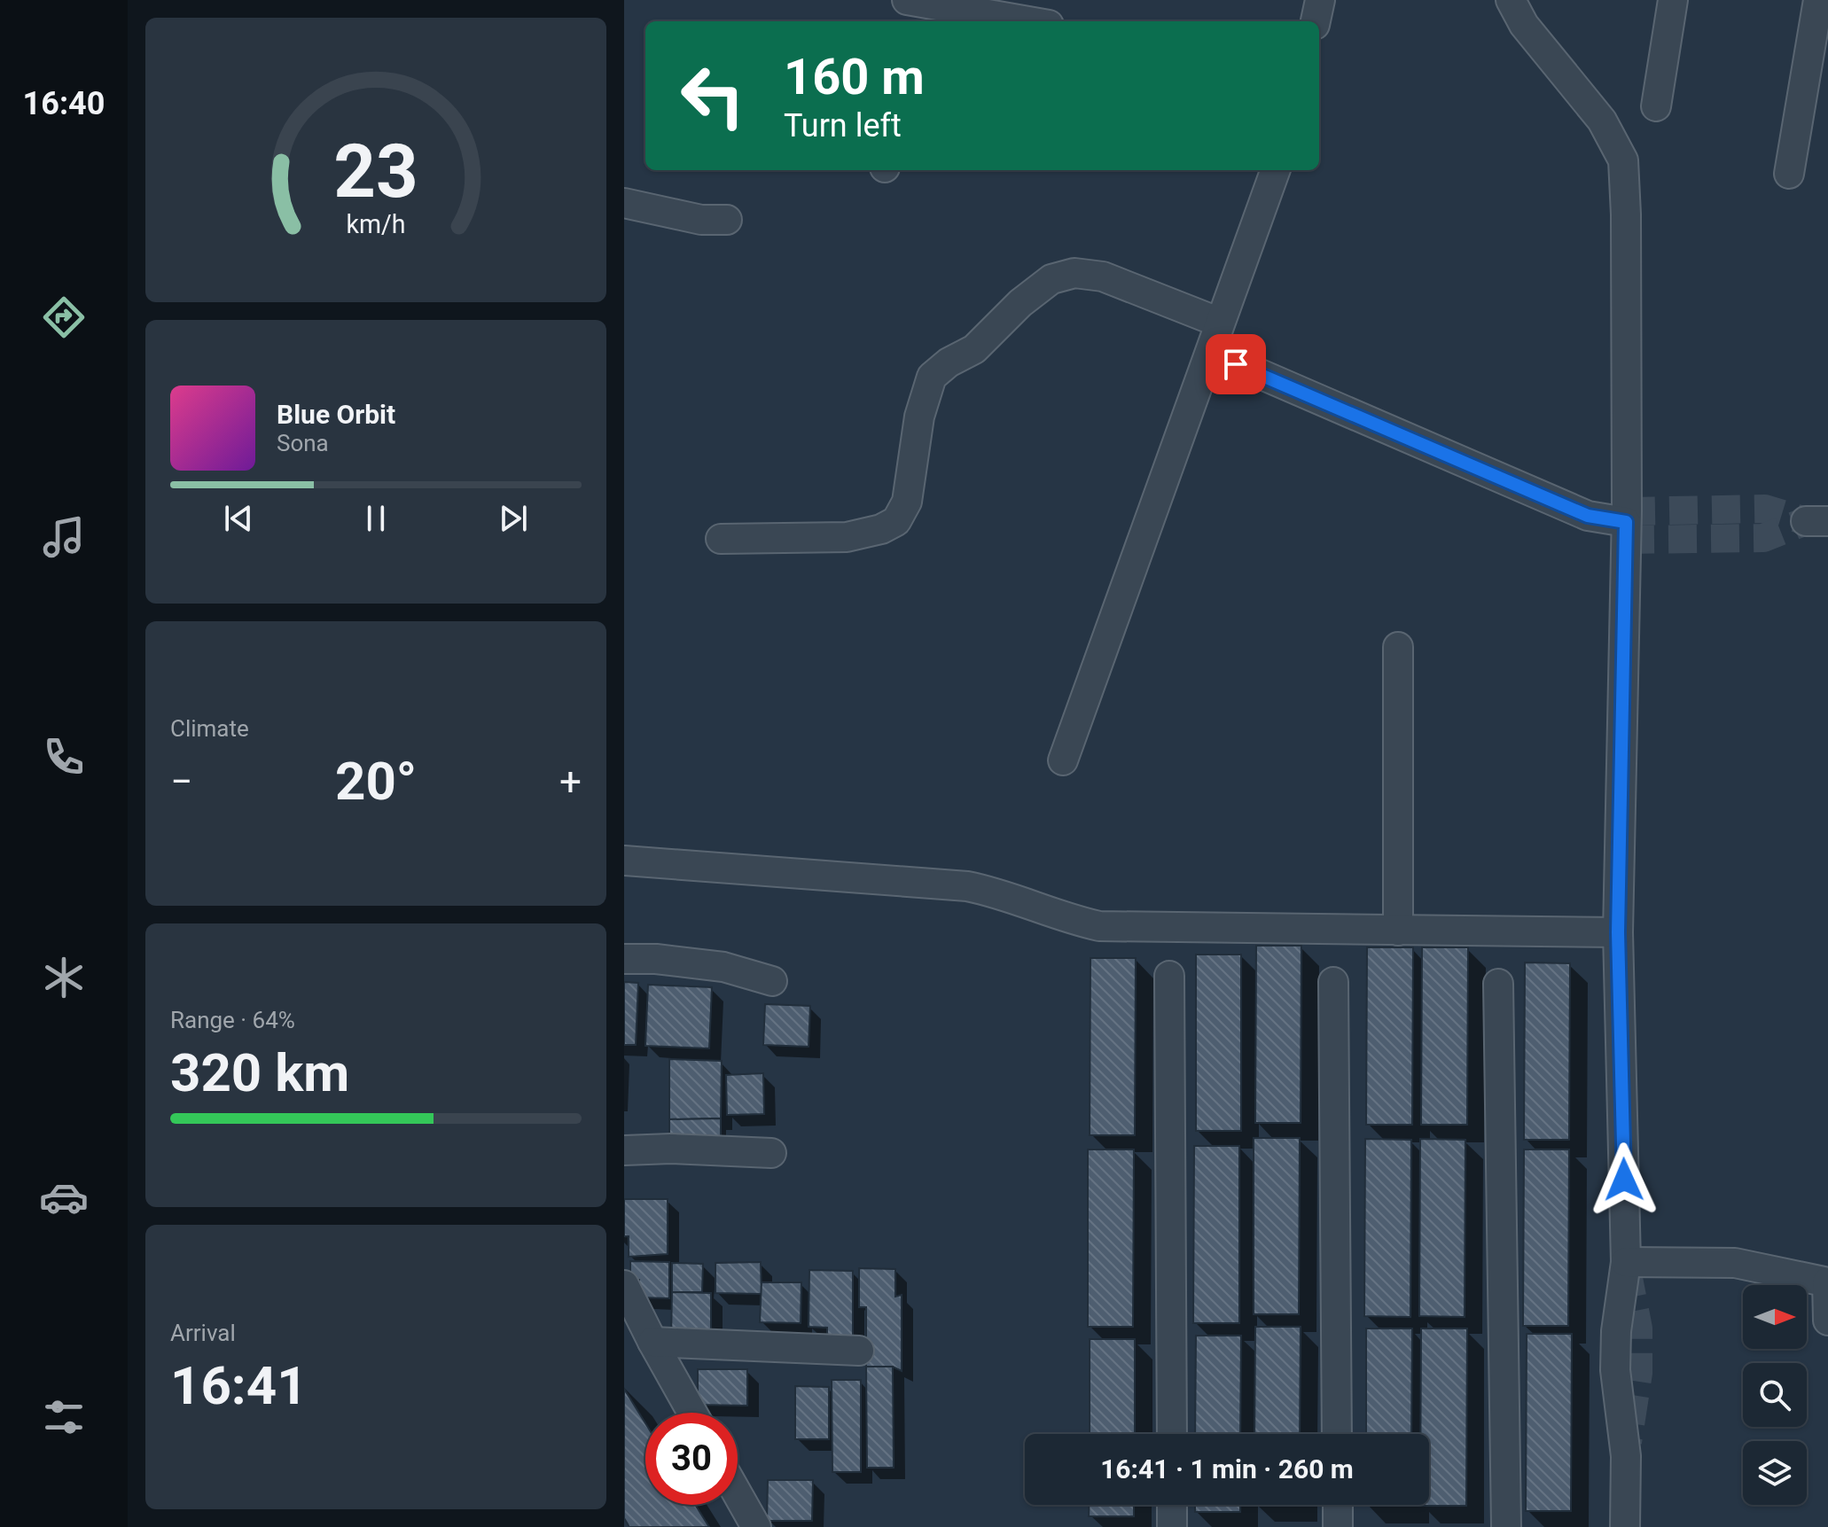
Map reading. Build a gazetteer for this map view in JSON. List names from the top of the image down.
{
  "north": "right",
  "page": {
    "tabs": "16:40",
    "turn": ["160 m", "Turn left"],
    "song": ["Blue Orbit", "Sona"],
    "tile": [
      "Climate",
      ["Range · 64%", "320 km"],
      ["Arrival", "16:41"]
    ],
    "heat": ["−", "20°", "+"],
    "limit": "30",
    "trip": "16:41 · 1 min · 260 m",
    "gauge": ["23", "km/h"]
  }
}
